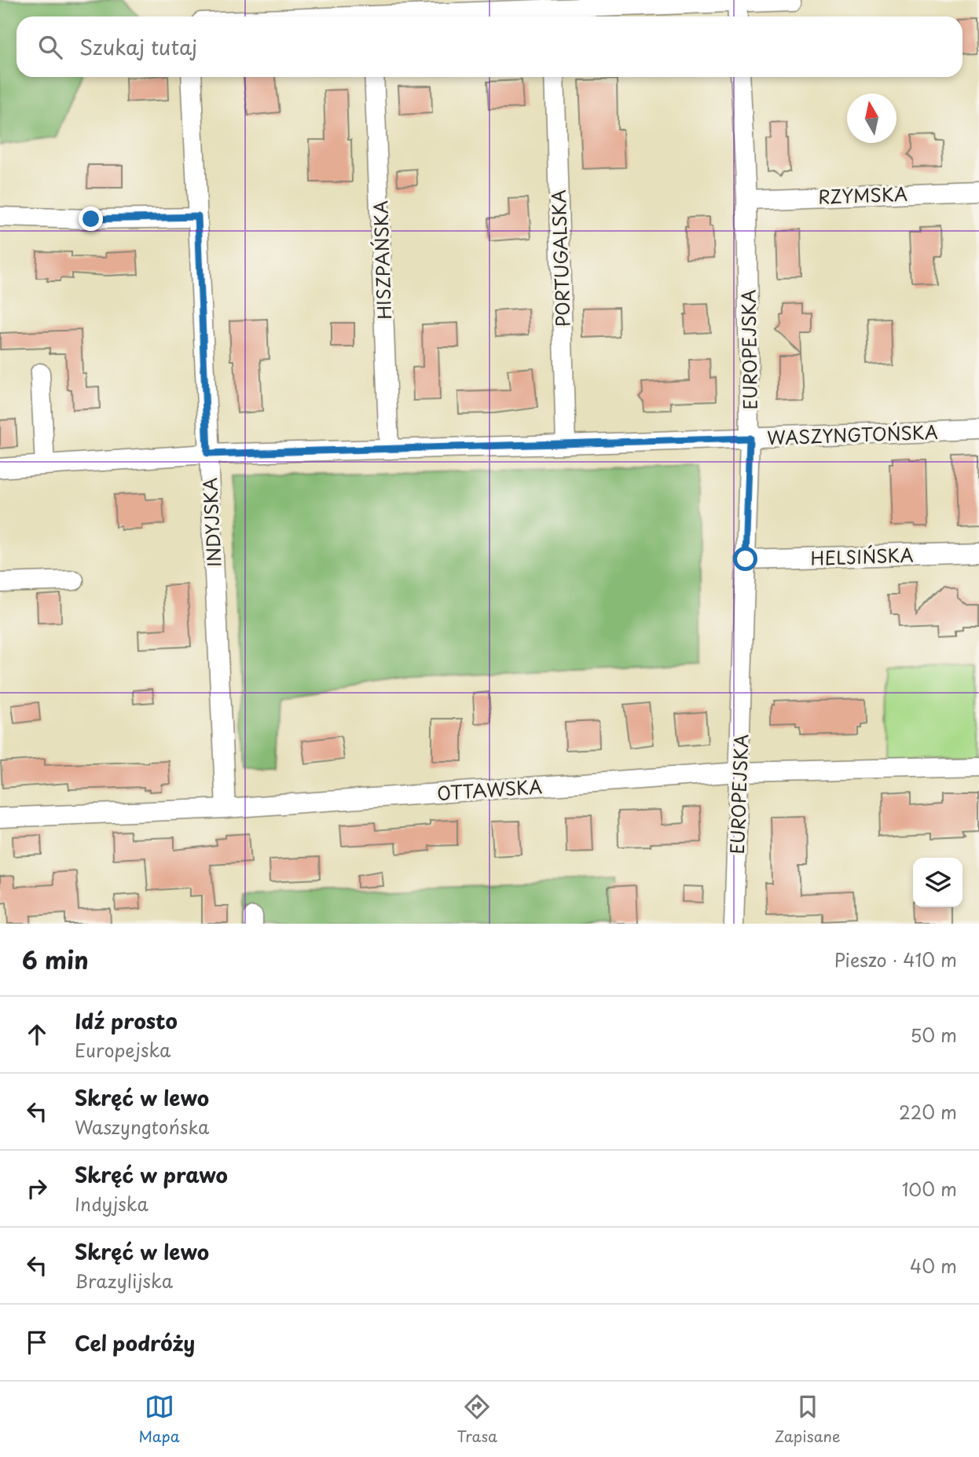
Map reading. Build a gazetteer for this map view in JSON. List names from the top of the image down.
{
  "streets": {
    "street": [
      "RZYMSKA",
      "PORTUGALSKA",
      "HISZPAŃSKA",
      "EUROPEJSKA",
      "WASZYNGTOŃSKA",
      "INDYJSKA",
      "HELSIŃSKA",
      "OTTAWSKA"
    ]
  },
  "crossings": [
    ["RZYMSKA", "EUROPEJSKA"],
    ["PORTUGALSKA", "WASZYNGTOŃSKA"],
    ["HISZPAŃSKA", "WASZYNGTOŃSKA"],
    ["EUROPEJSKA", "WASZYNGTOŃSKA"],
    ["EUROPEJSKA", "HELSIŃSKA"],
    ["EUROPEJSKA", "OTTAWSKA"],
    ["WASZYNGTOŃSKA", "INDYJSKA"],
    ["INDYJSKA", "OTTAWSKA"]
  ],
  "north": "top",
  "page": {
    "search": "Szukaj tutaj",
    "heading": ["6 min", "Pieszo · 410 m"],
    "list": [
      ["Idź prosto", "Europejska", "50 m"],
      ["Skręć w lewo", "Waszyngtońska", "220 m"],
      ["Skręć w prawo", "Indyjska", "100 m"],
      ["Skręć w lewo", "Brazylijska", "40 m"],
      "Cel podróży"
    ],
    "nav": ["Mapa", "Trasa", "Zapisane"]
  }
}
